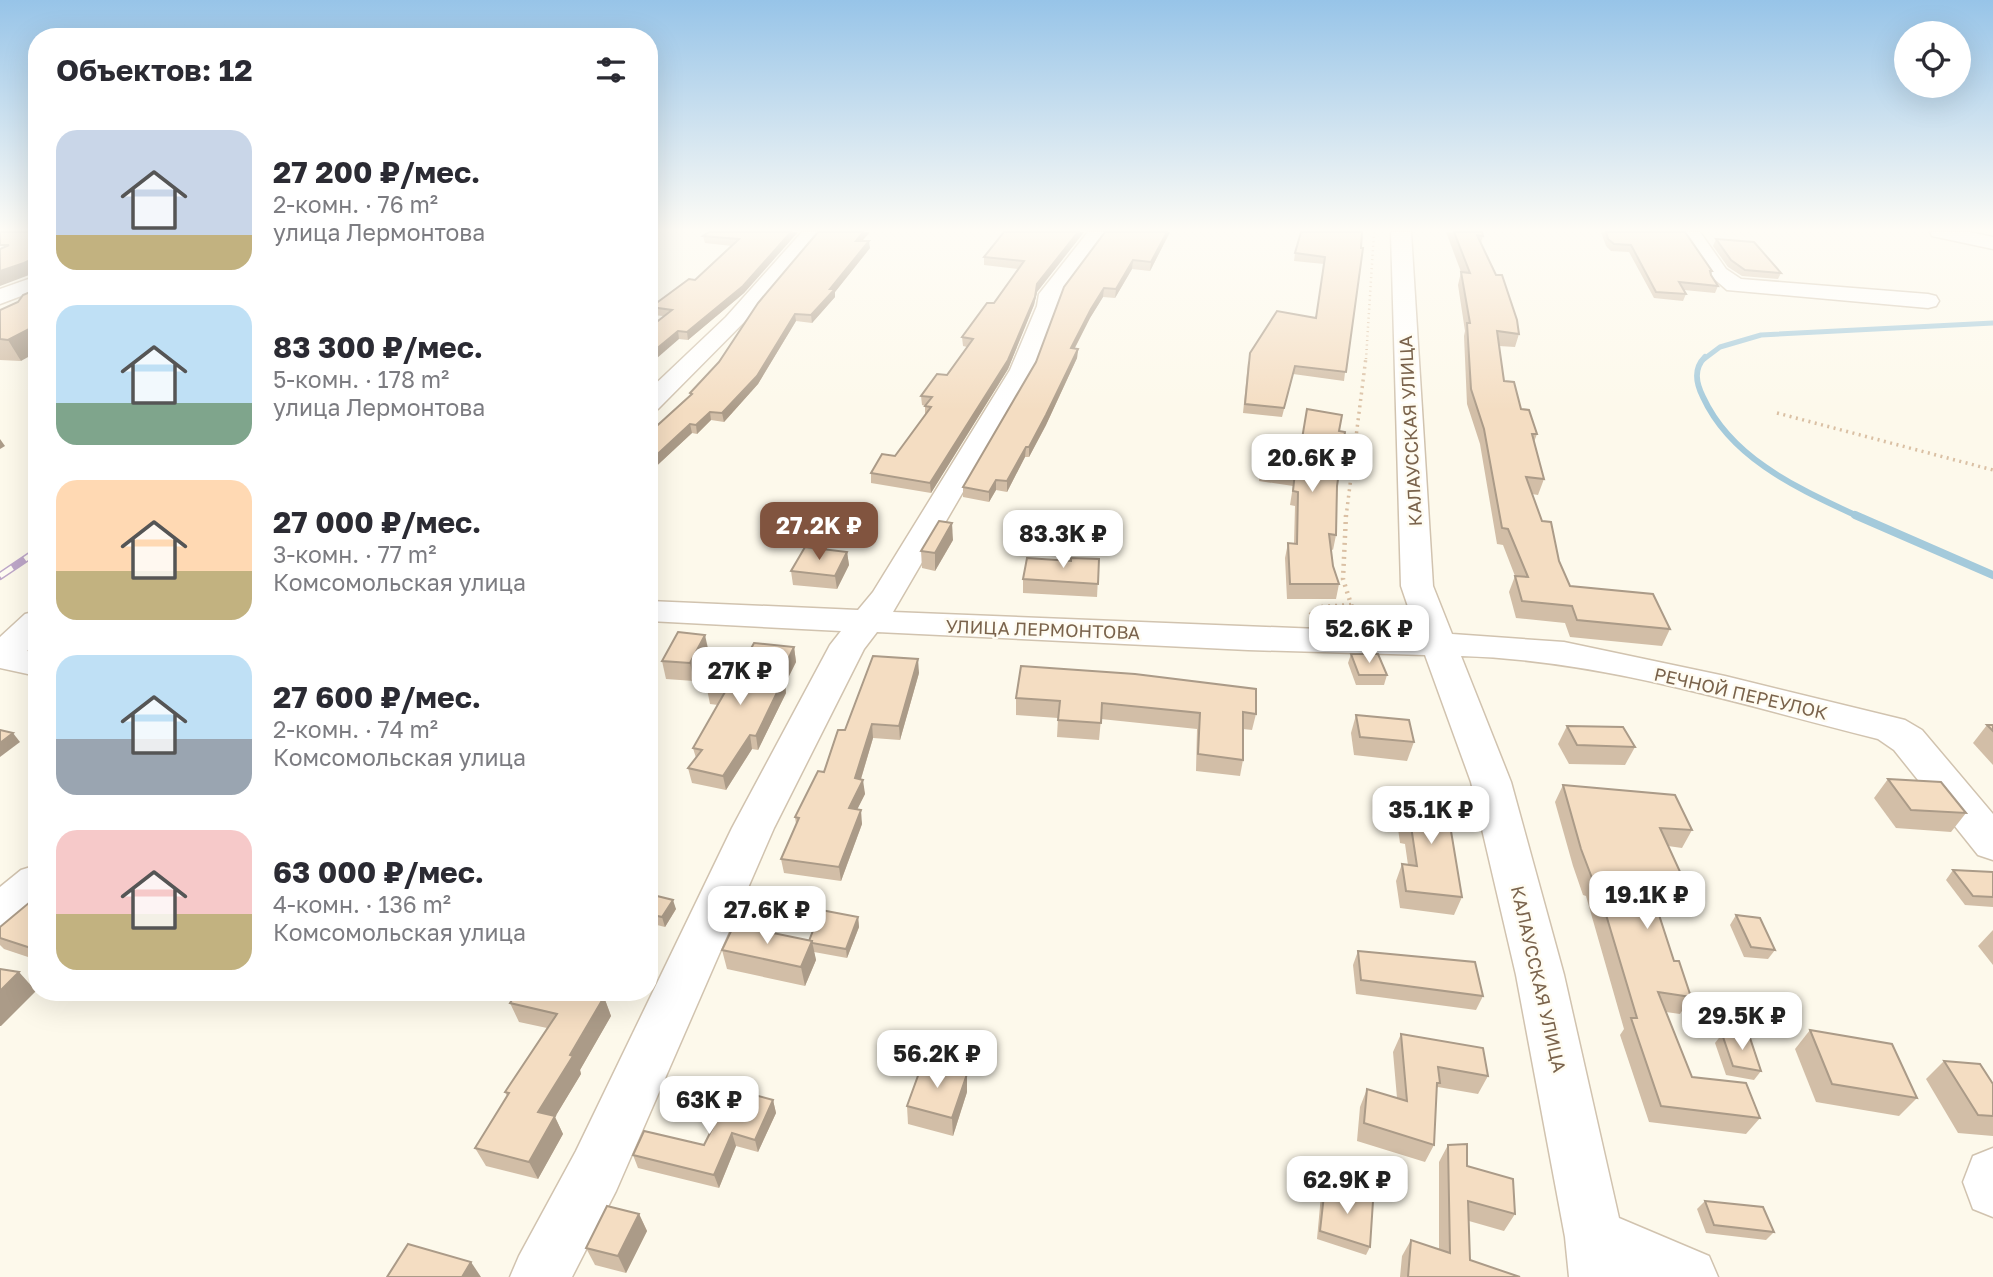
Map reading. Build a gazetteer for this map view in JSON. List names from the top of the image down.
{
  "streets": {
    "street": ["КАЛАУССКАЯ УЛИЦА", "УЛИЦА ЛЕРМОНТОВА", "РЕЧНОЙ ПЕРЕУЛОК"]
  },
  "crossings": [
    ["КАЛАУССКАЯ УЛИЦА", "УЛИЦА ЛЕРМОНТОВА"],
    ["КАЛАУССКАЯ УЛИЦА", "РЕЧНОЙ ПЕРЕУЛОК"],
    ["УЛИЦА ЛЕРМОНТОВА", "РЕЧНОЙ ПЕРЕУЛОК"]
  ],
  "page": {
    "heading": "Объектов: 12",
    "list": [
      {
        "name": "27 200 ₽/мес.",
        "note": "2-комн. · 76 m² · улица Лермонтова"
      },
      {
        "name": "83 300 ₽/мес.",
        "note": "5-комн. · 178 m² · улица Лермонтова"
      },
      {
        "name": "27 000 ₽/мес.",
        "note": "3-комн. · 77 m² · Комсомольская улица"
      },
      {
        "name": "27 600 ₽/мес.",
        "note": "2-комн. · 74 m² · Комсомольская улица"
      },
      {
        "name": "63 000 ₽/мес.",
        "note": "4-комн. · 136 m² · Комсомольская улица"
      }
    ],
    "price": [
      "20.6K ₽",
      "27.2K ₽",
      "83.3K ₽",
      "52.6K ₽",
      "27K ₽",
      "35.1K ₽",
      "19.1K ₽",
      "27.6K ₽",
      "29.5K ₽",
      "56.2K ₽",
      "63K ₽",
      "62.9K ₽"
    ]
  }
}
